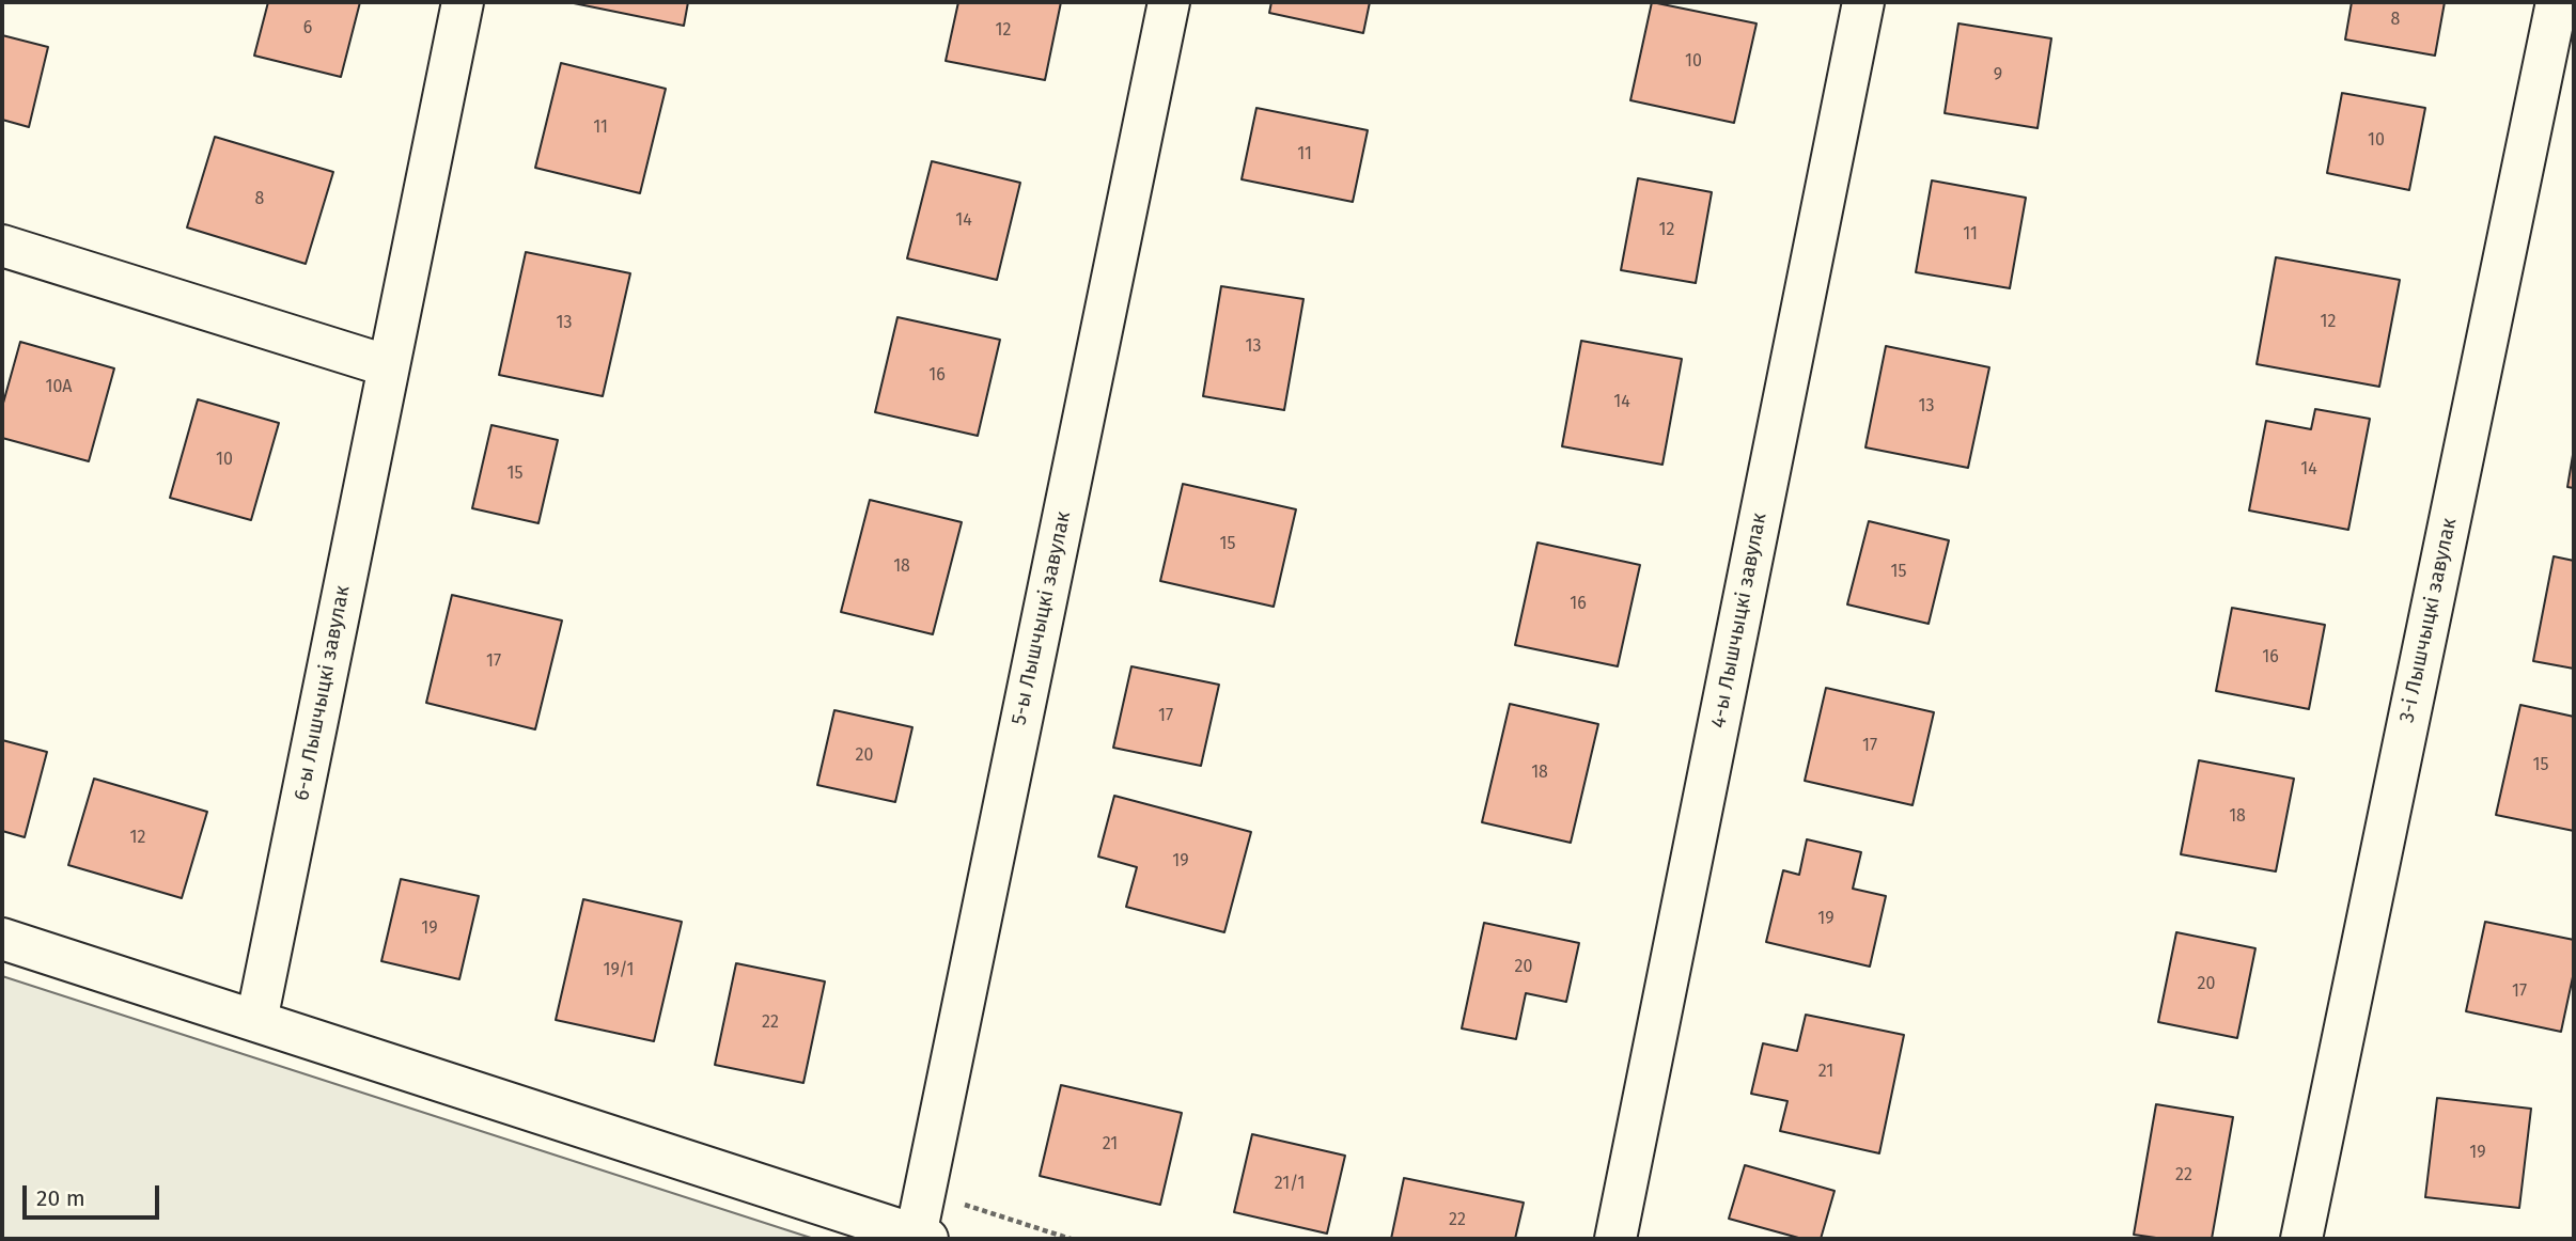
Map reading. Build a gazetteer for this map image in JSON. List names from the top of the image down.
{
  "streets": {
    "street": [
      "5-ы Лышчыцкі завулак",
      "4-ы Лышчыцкі завулак",
      "3-і Лышчыцкі завулак",
      "6-ы Лышчыцкі завулак"
    ]
  },
  "house_numbers": [
    "8",
    "6",
    "12",
    "10",
    "9",
    "11",
    "10",
    "11",
    "8",
    "14",
    "12",
    "11",
    "12",
    "13",
    "13",
    "16",
    "10А",
    "14",
    "13",
    "10",
    "14",
    "15",
    "15",
    "18",
    "15",
    "16",
    "16",
    "17",
    "17",
    "17",
    "20",
    "15",
    "18",
    "18",
    "12",
    "19",
    "19",
    "19",
    "20",
    "19/1",
    "20",
    "17",
    "22",
    "21",
    "21",
    "19",
    "22",
    "21/1",
    "22"
  ],
  "scale_bar": "20 m"
}
